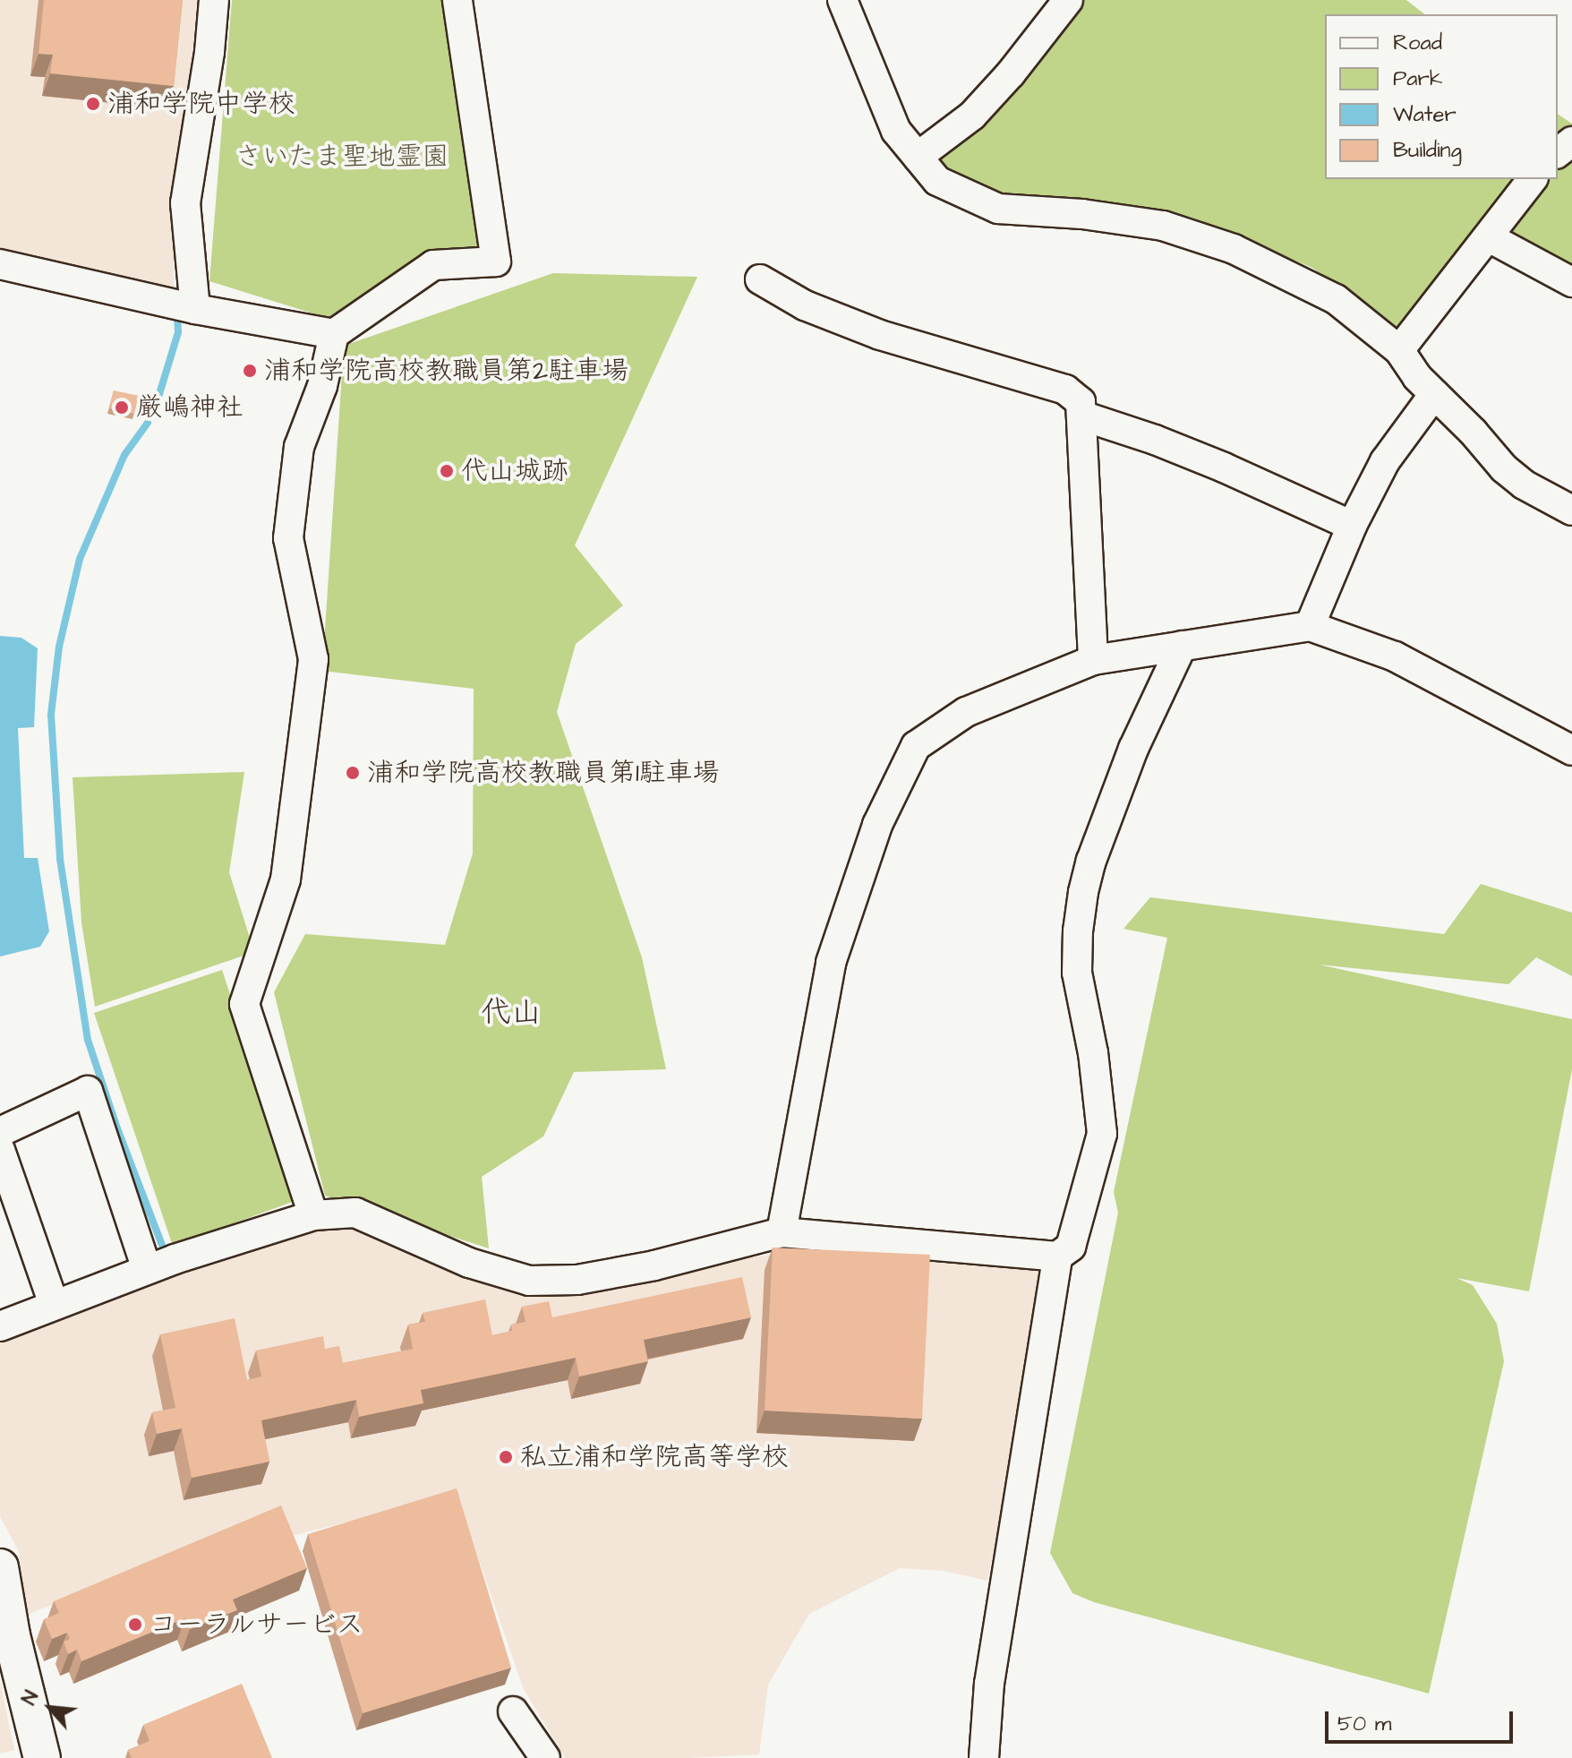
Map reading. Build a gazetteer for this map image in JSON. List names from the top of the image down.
{
  "districts": ["代山"],
  "parks": ["さいたま聖地霊園"],
  "places": [
    "浦和学院中学校",
    "浦和学院高校教職員第2駐車場",
    "厳嶋神社",
    "代山城跡",
    "浦和学院高校教職員第1駐車場",
    "私立浦和学院高等学校",
    "コーラルサービス"
  ],
  "legend": [
    "Road",
    "Park",
    "Water",
    "Building"
  ],
  "scale_bar": "50 m",
  "north": "top left"
}
